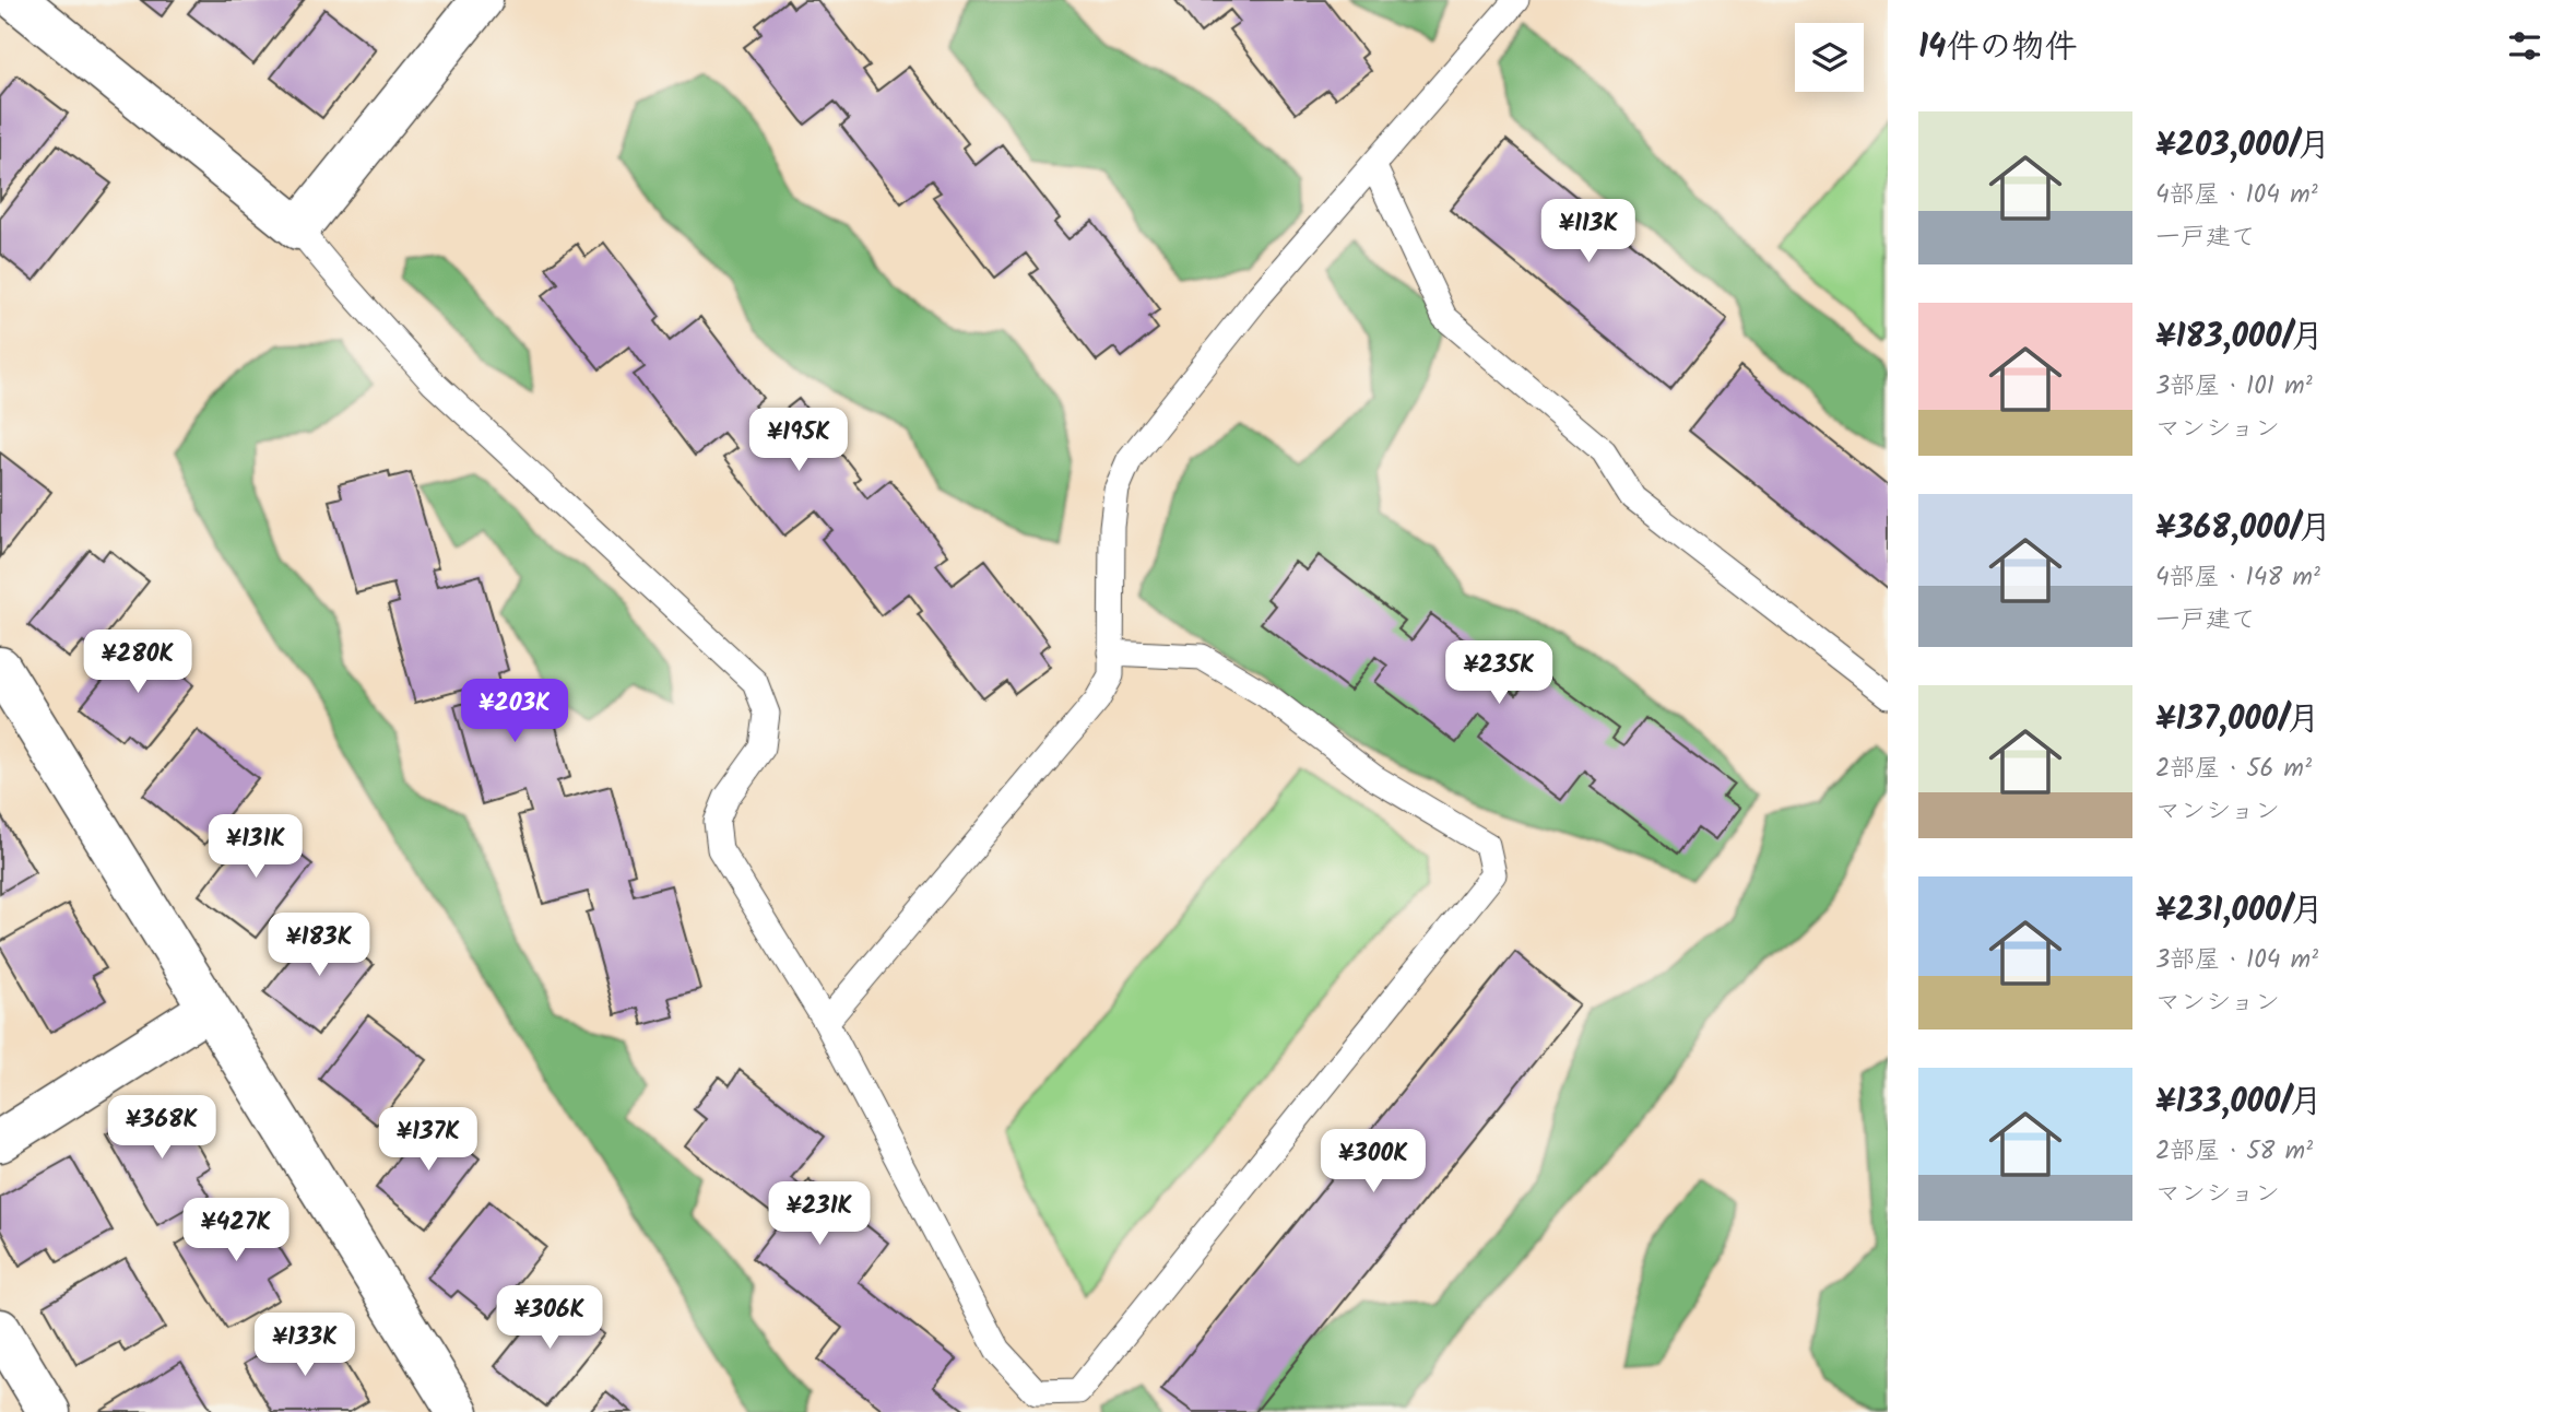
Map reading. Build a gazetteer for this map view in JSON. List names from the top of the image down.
{
  "page": {
    "heading": "14件の物件",
    "list": [
      {
        "name": "¥203,000/月",
        "note": "4部屋 · 104 m² · 一戸建て"
      },
      {
        "name": "¥183,000/月",
        "note": "3部屋 · 101 m² · マンション"
      },
      {
        "name": "¥368,000/月",
        "note": "4部屋 · 148 m² · 一戸建て"
      },
      {
        "name": "¥137,000/月",
        "note": "2部屋 · 56 m² · マンション"
      },
      {
        "name": "¥231,000/月",
        "note": "3部屋 · 104 m² · マンション"
      },
      {
        "name": "¥133,000/月",
        "note": "2部屋 · 58 m² · マンション"
      }
    ],
    "price": [
      "¥113K",
      "¥195K",
      "¥280K",
      "¥235K",
      "¥203K",
      "¥131K",
      "¥183K",
      "¥368K",
      "¥137K",
      "¥300K",
      "¥231K",
      "¥427K",
      "¥306K",
      "¥133K"
    ]
  }
}
